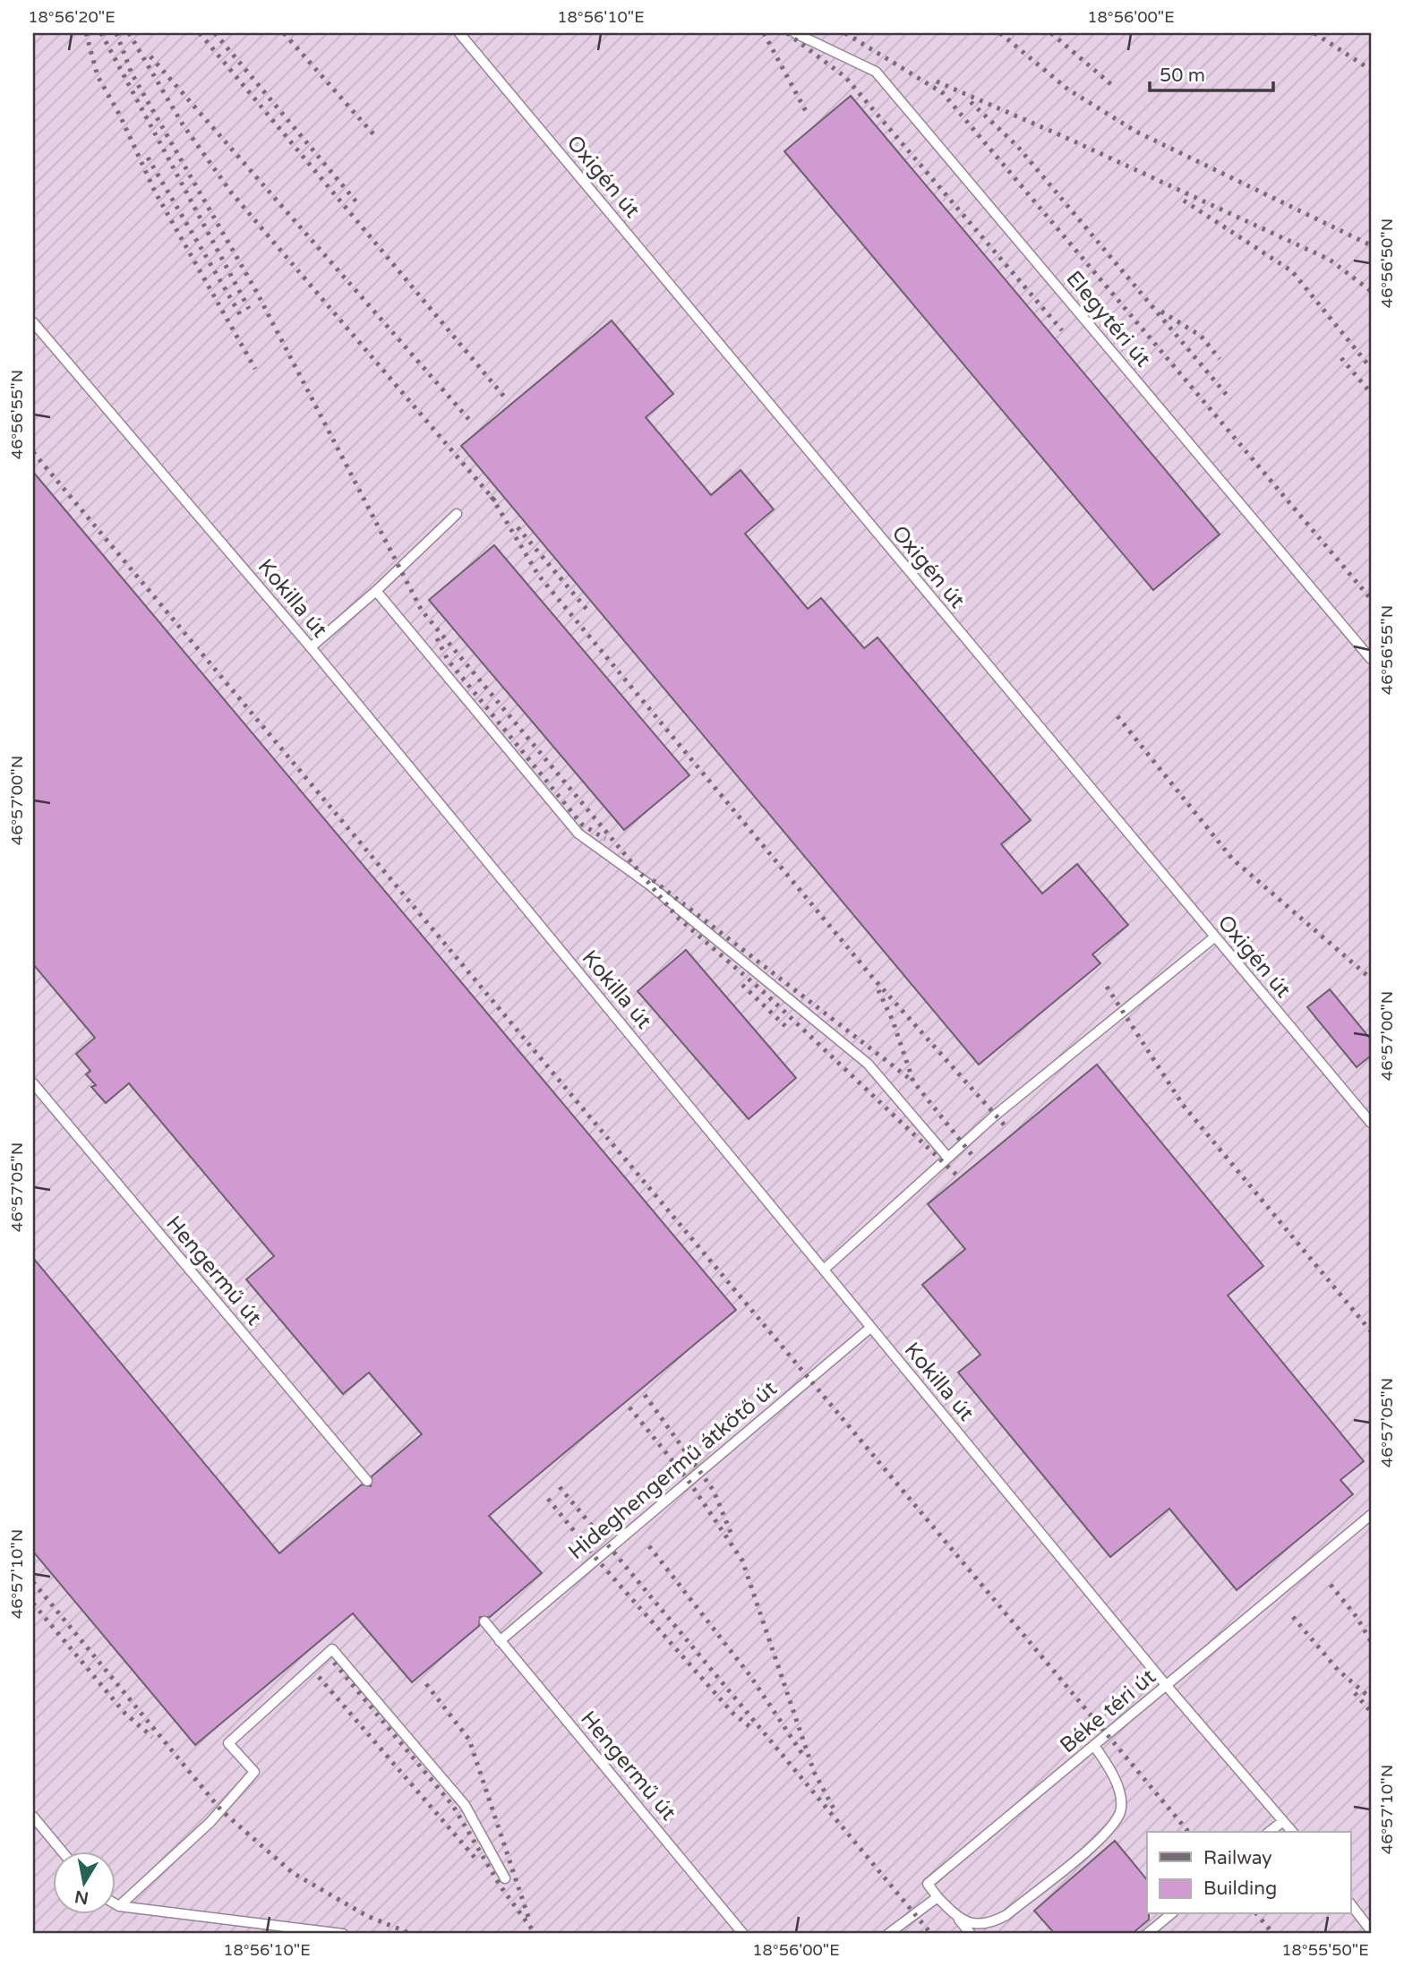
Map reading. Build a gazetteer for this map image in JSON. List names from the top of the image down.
{
  "streets": {
    "lane": [
      "Oxigén út",
      "Elegytéri út",
      "Kokilla út",
      "Hengermű út",
      "Hideghengermű átkötő út",
      "Béke téri út"
    ]
  },
  "crossings": [
    ["Kokilla út", "Hideghengermű átkötő út"],
    ["Kokilla út", "Béke téri út"],
    ["Hengermű út", "Hideghengermű átkötő út"]
  ],
  "legend": ["Railway", "Building"],
  "scale_bar": "50 m",
  "north": "bottom",
  "coordinates": [
    "18°56'20\"E",
    "18°56'10\"E",
    "18°56'00\"E",
    "46°56'50\"N",
    "46°56'55\"N",
    "46°57'00\"N",
    "46°57'05\"N",
    "46°57'10\"N",
    "18°55'50\"E"
  ]
}
